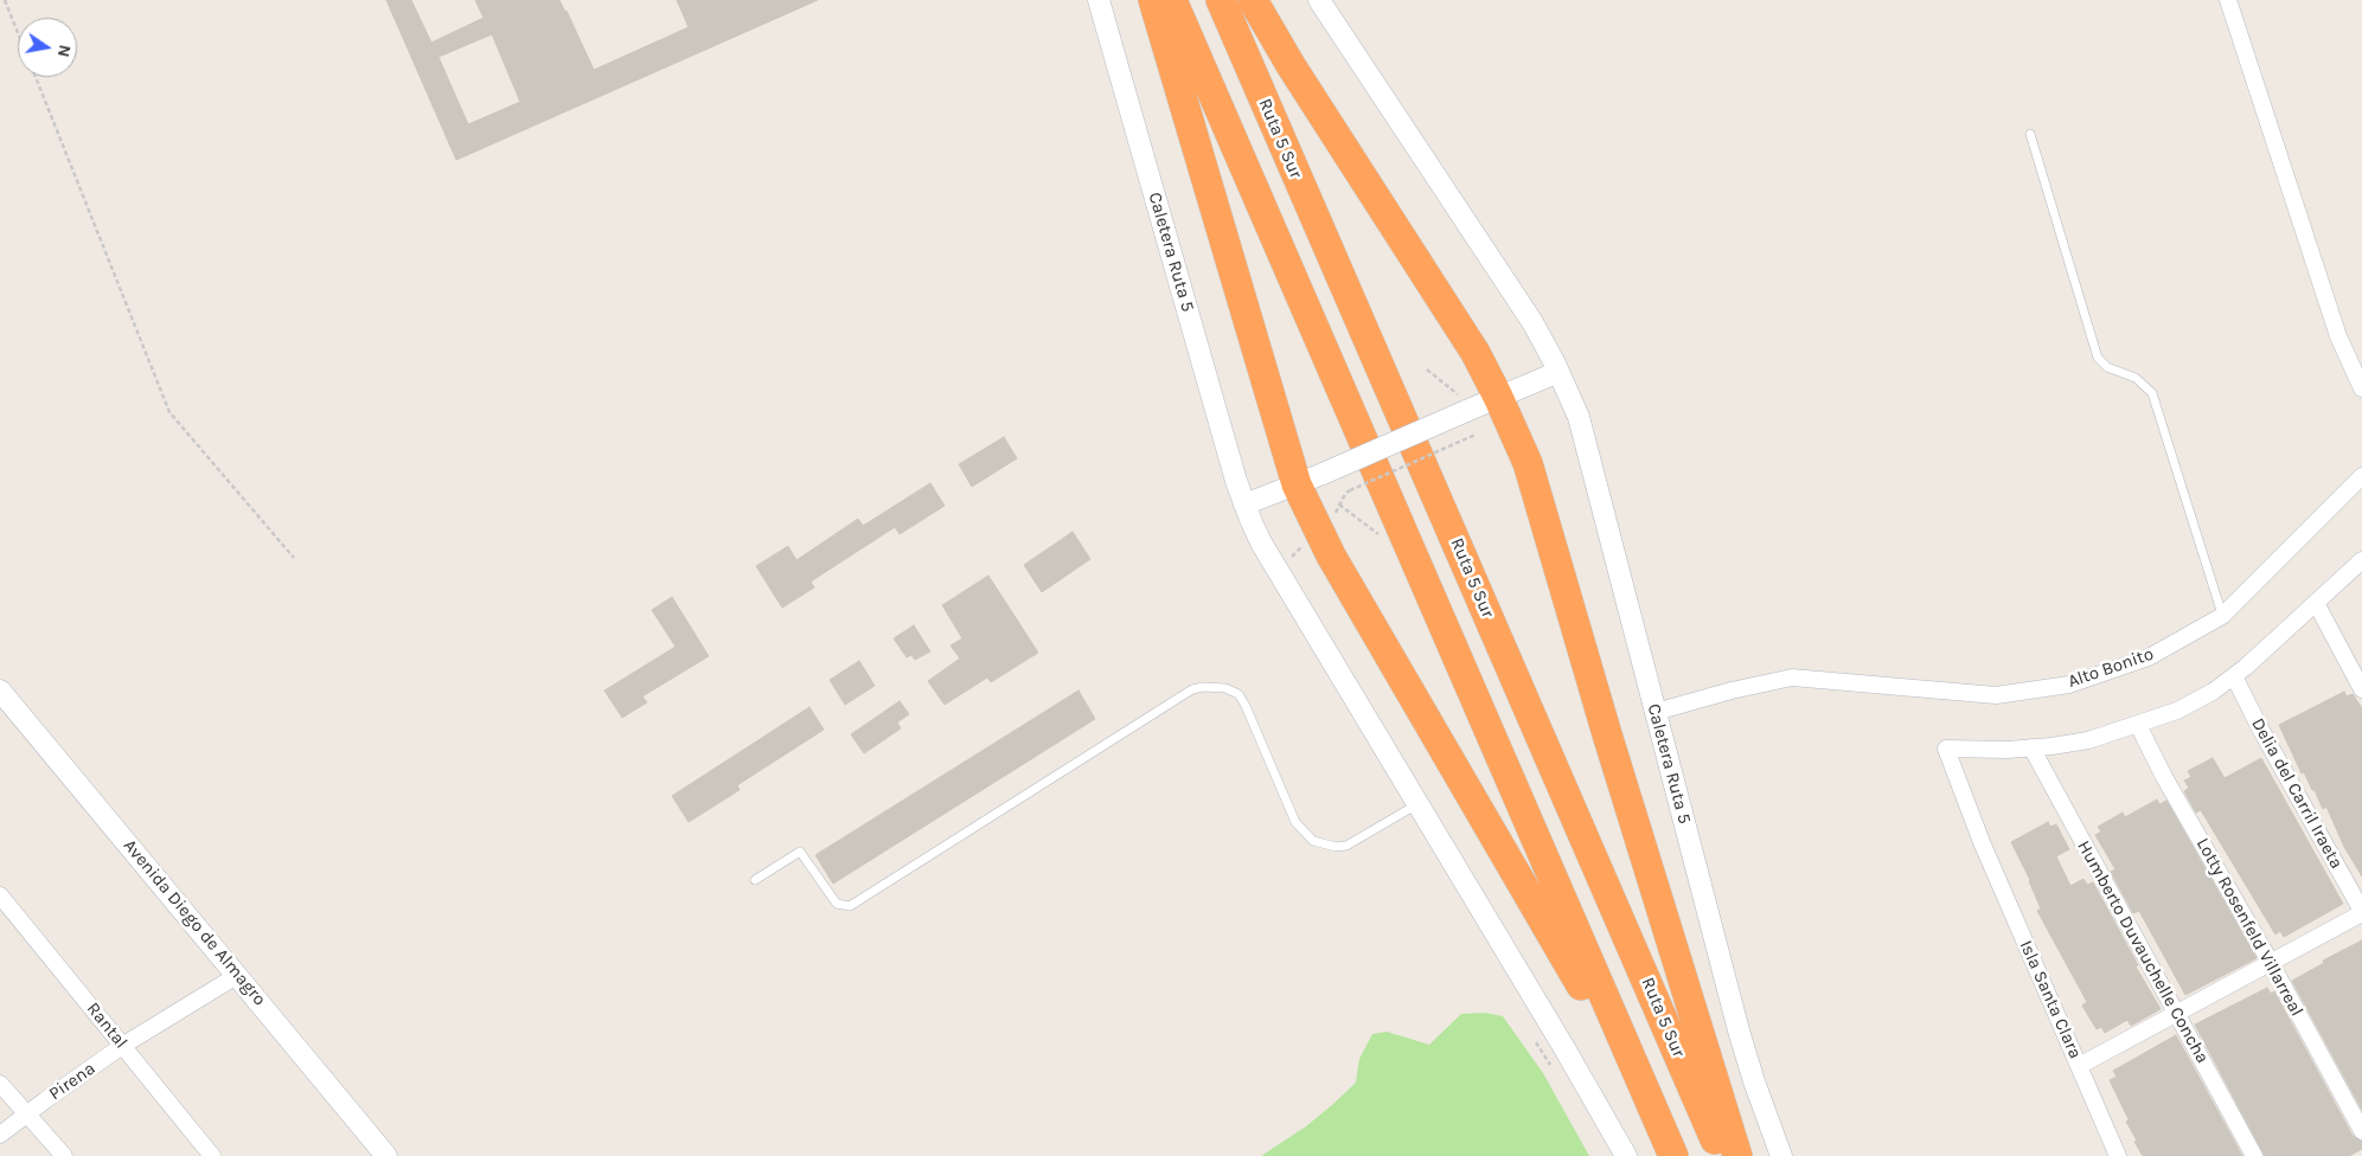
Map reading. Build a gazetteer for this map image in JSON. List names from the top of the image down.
{
  "streets": {
    "highway": ["Ruta 5 Sur"],
    "street": [
      "Caletera Ruta 5",
      "Alto Bonito",
      "Delia del Carril Iraeta",
      "Avenida Diego de Almagro",
      "Lotty Rosenfeld Villarreal",
      "Humberto Duvauchelle Concha",
      "Isla Santa Clara",
      "Rantal",
      "Pirena"
    ]
  },
  "crossings": [
    ["Caletera Ruta 5", "Alto Bonito"],
    ["Avenida Diego de Almagro", "Pirena"],
    ["Humberto Duvauchelle Concha", "Isla Santa Clara"],
    ["Rantal", "Pirena"]
  ],
  "north": "right"
}
